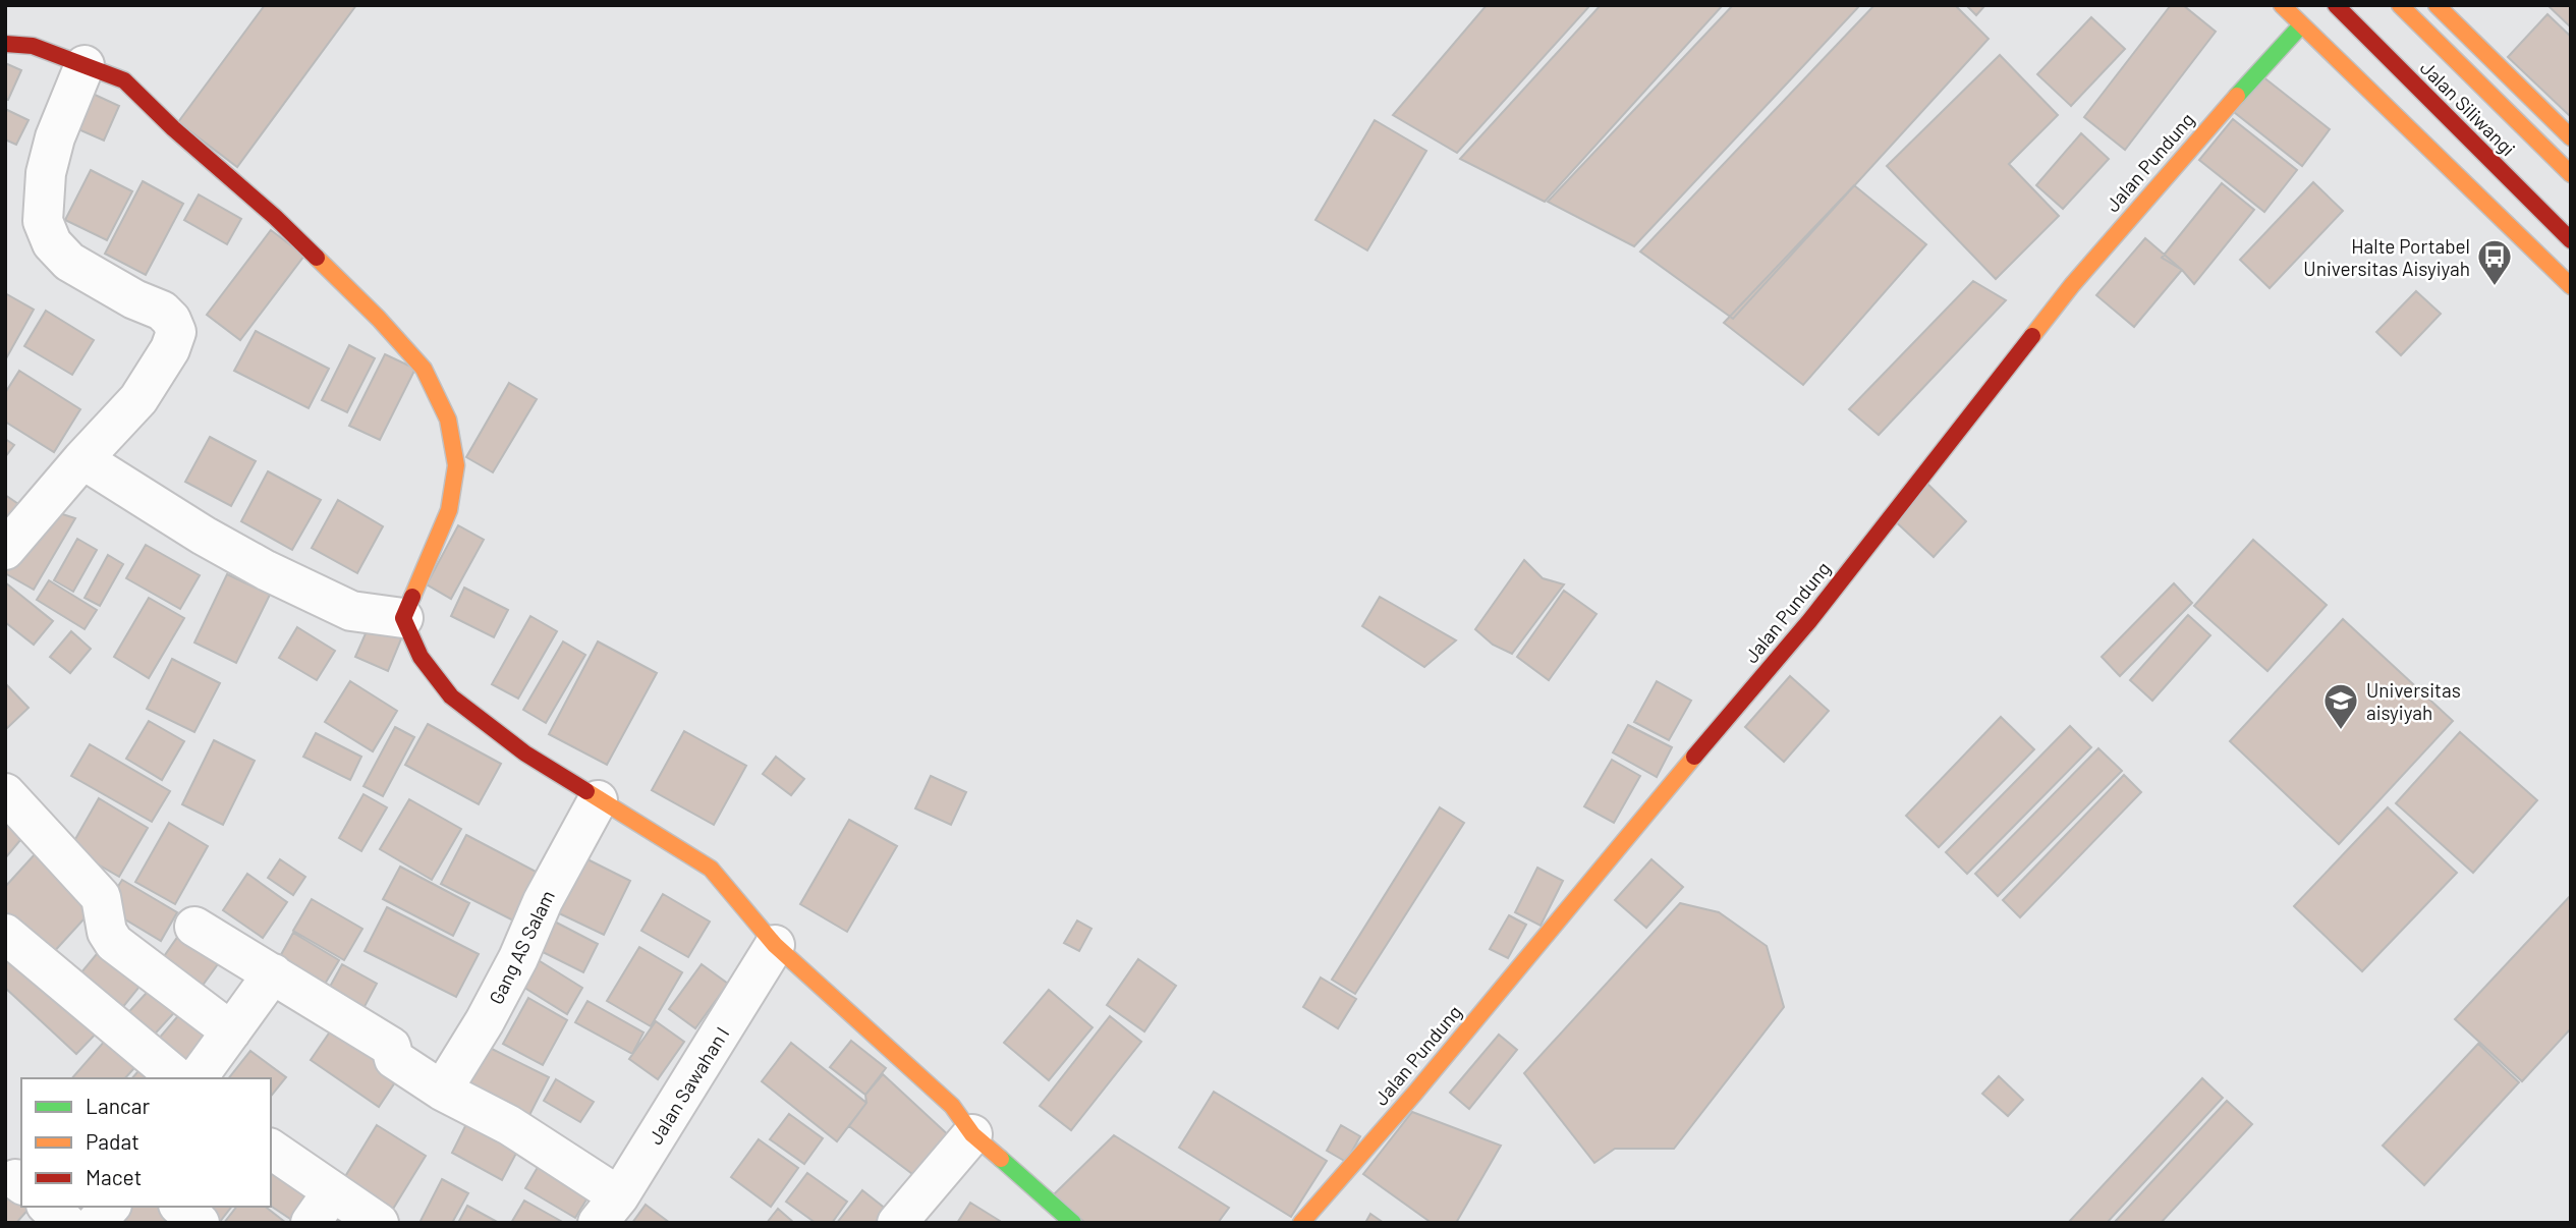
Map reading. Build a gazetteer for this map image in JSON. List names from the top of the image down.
{
  "streets": {
    "main road": ["Jalan Siliwangi", "Jalan Pundung"],
    "street": ["Gang AS Salam", "Jalan Sawahan I"]
  },
  "places": {
    "bus stop": ["Halte Portabel Universitas Aisyiyah"],
    "school or university": ["Universitas aisyiyah"]
  },
  "legend": ["Lancar", "Padat", "Macet"]
}
